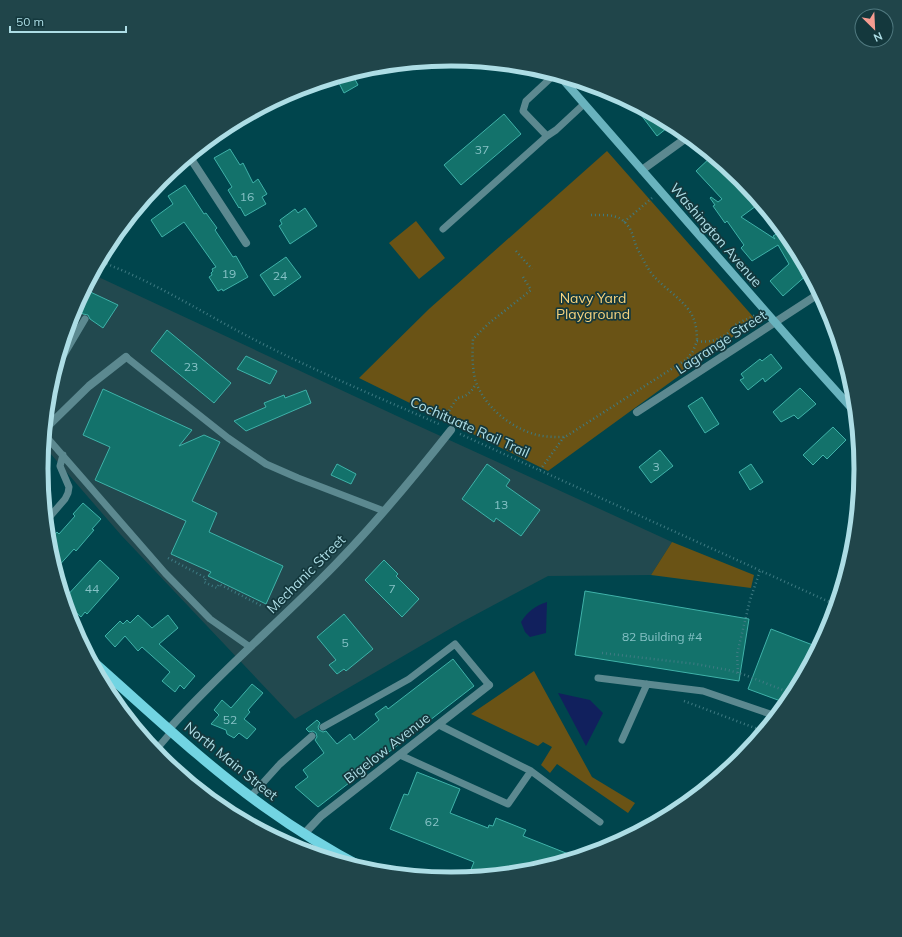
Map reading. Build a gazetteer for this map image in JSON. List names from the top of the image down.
{
  "streets": {
    "main road": ["North Main Street"],
    "street": [
      "Washington Avenue",
      "Lagrange Street",
      "Mechanic Street",
      "Bigelow Avenue"
    ],
    "path": ["Cochituate Rail Trail"]
  },
  "crossings": [
    ["Washington Avenue", "Lagrange Street"],
    ["Cochituate Rail Trail", "Mechanic Street"],
    ["Mechanic Street", "North Main Street"],
    ["Bigelow Avenue", "North Main Street"]
  ],
  "parks": ["Navy Yard Playground"],
  "house_numbers": [
    "37",
    "16",
    "19",
    "24",
    "23",
    "3",
    "13",
    "44",
    "7",
    "82 Building #4",
    "5",
    "52",
    "62"
  ],
  "scale_bar": "50 m",
  "north": "bottom right"
}
